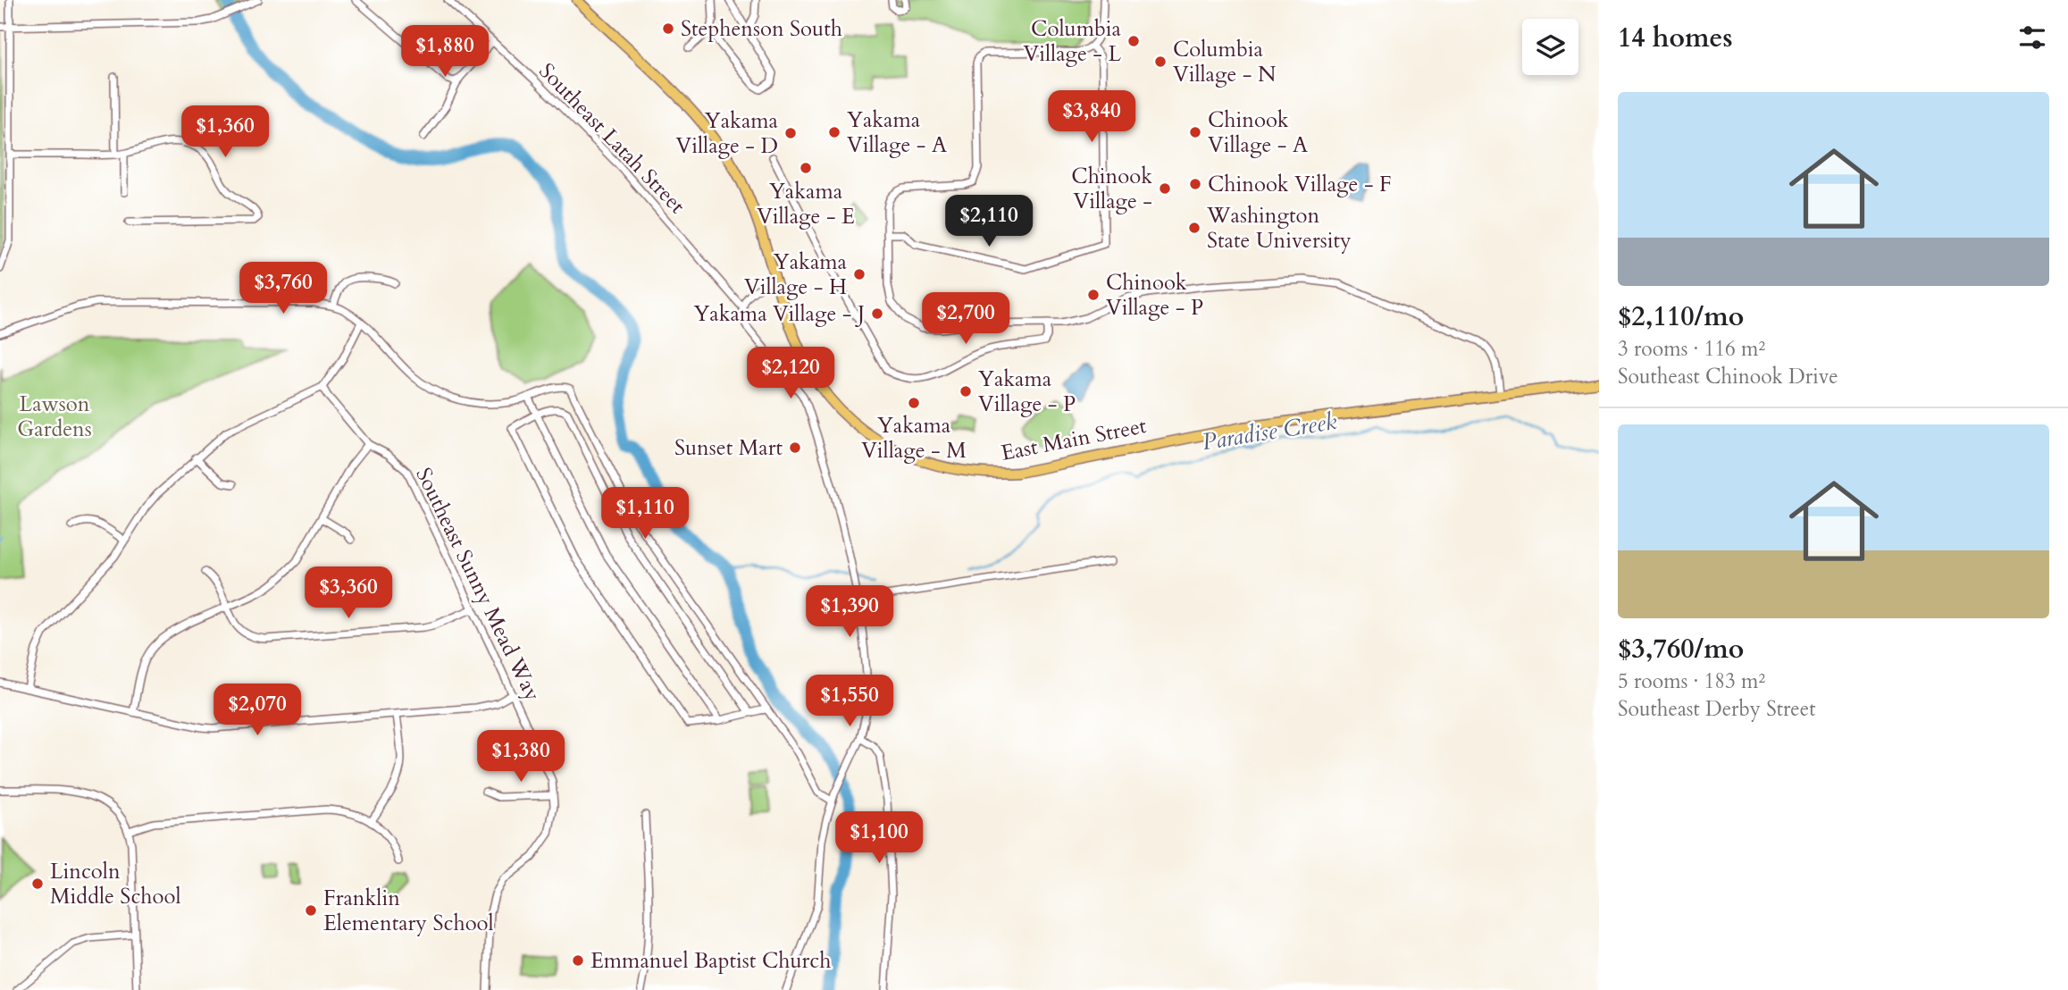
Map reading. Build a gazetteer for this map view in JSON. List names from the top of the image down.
{
  "streets": {
    "main road": ["East Main Street"],
    "street": ["Southeast Latah Street", "Southeast Sunny Mead Way"]
  },
  "water": ["Paradise Creek"],
  "parks": ["Lawson Gardens"],
  "places": [
    "Stephenson South",
    "Columbia Village - L",
    "Columbia Village - N",
    "Yakama Village - A",
    "Chinook Village - A",
    "Yakama Village - D",
    "Yakama Village - E",
    "Chinook Village - F",
    "Chinook Village -",
    "Washington State University",
    "Yakama Village - H",
    "Chinook Village - P",
    "Yakama Village - J",
    "Yakama Village - P",
    "Yakama Village - M",
    "Sunset Mart",
    "Lincoln Middle School",
    "Franklin Elementary School",
    "Emmanuel Baptist Church"
  ],
  "page": {
    "heading": "14 homes",
    "price": [
      "$1,880",
      "$3,840",
      "$1,360",
      "$2,110",
      "$3,760",
      "$2,700",
      "$2,120",
      "$1,110",
      "$3,360",
      "$1,390",
      "$1,550",
      "$2,070",
      "$1,380",
      "$1,100"
    ],
    "list": [
      {
        "name": "$2,110/mo",
        "note": "3 rooms · 116 m² · Southeast Chinook Drive"
      },
      {
        "name": "$3,760/mo",
        "note": "5 rooms · 183 m² · Southeast Derby Street"
      }
    ]
  }
}
